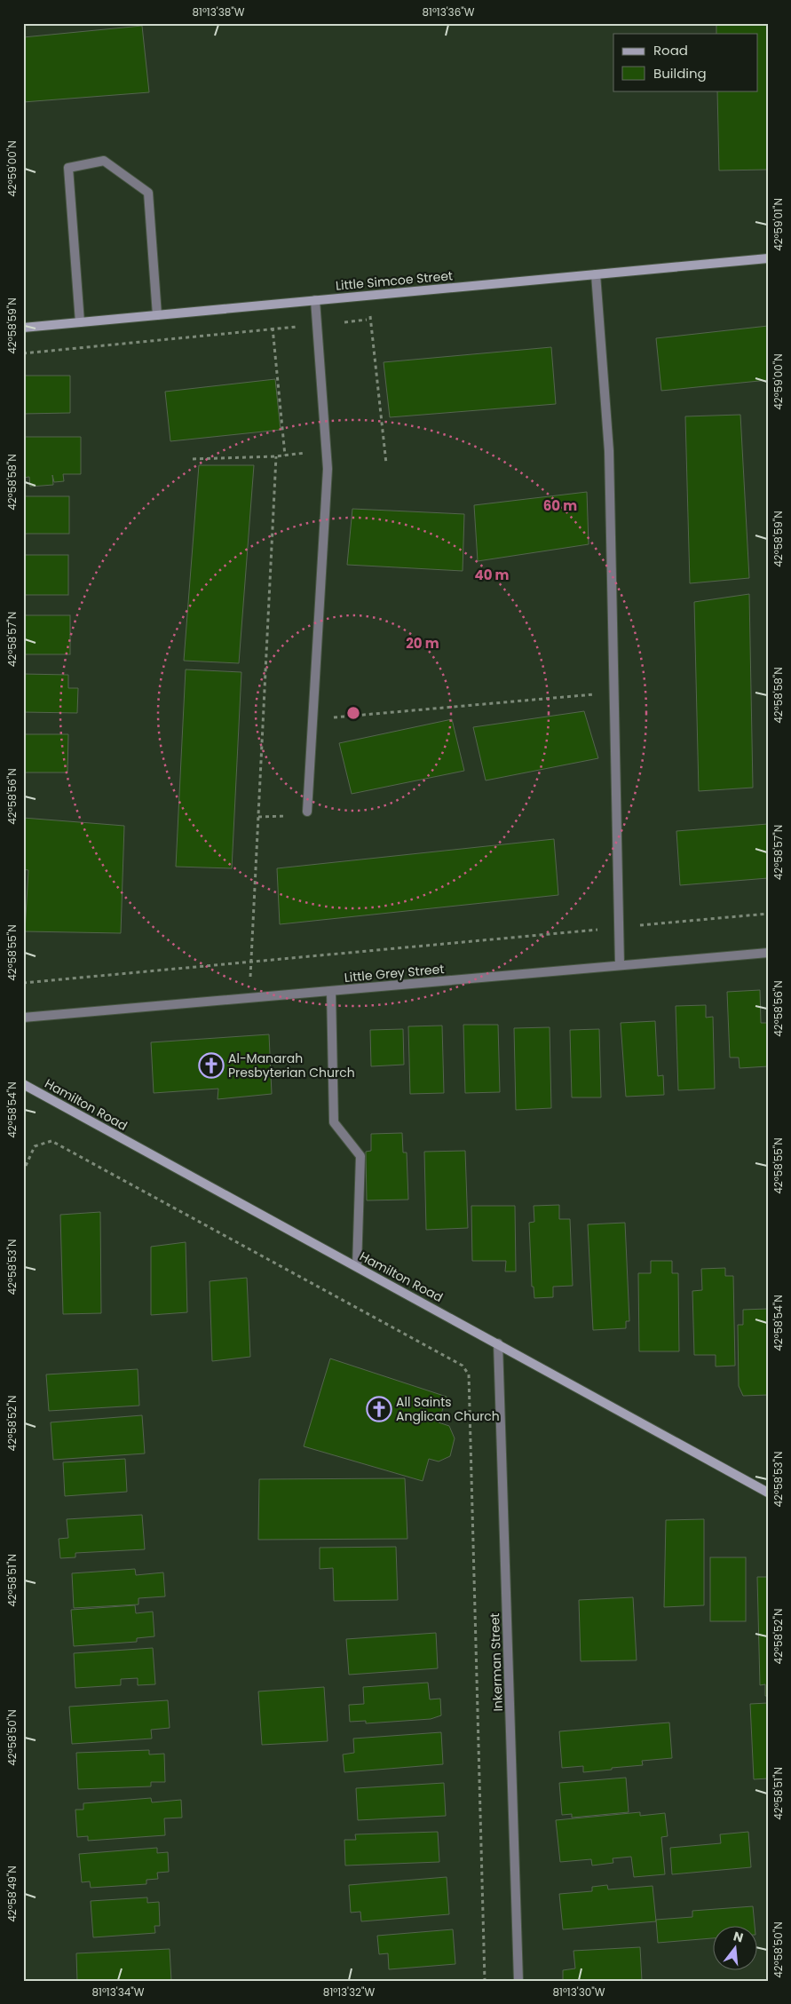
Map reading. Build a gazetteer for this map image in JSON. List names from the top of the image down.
{
  "streets": {
    "main road": ["Little Simcoe Street", "Hamilton Road"],
    "street": ["Little Grey Street", "Inkerman Street"]
  },
  "crossings": [
    ["Hamilton Road", "Inkerman Street"]
  ],
  "places": {
    "church": ["Al-Manarah Presbyterian Church", "All Saints Anglican Church"]
  },
  "legend": ["Road", "Building"],
  "north": "top",
  "coordinates": [
    "81°13'38\"W",
    "81°13'36\"W",
    "42°59'00\"N",
    "42°59'01\"N",
    "42°58'59\"N",
    "42°58'58\"N",
    "42°58'57\"N",
    "42°58'56\"N",
    "42°58'55\"N",
    "42°58'54\"N",
    "42°58'53\"N",
    "42°58'52\"N",
    "42°58'51\"N",
    "42°58'50\"N",
    "42°58'49\"N",
    "81°13'34\"W",
    "81°13'32\"W",
    "81°13'30\"W"
  ],
  "rings": ["60 m", "40 m", "20 m"]
}
